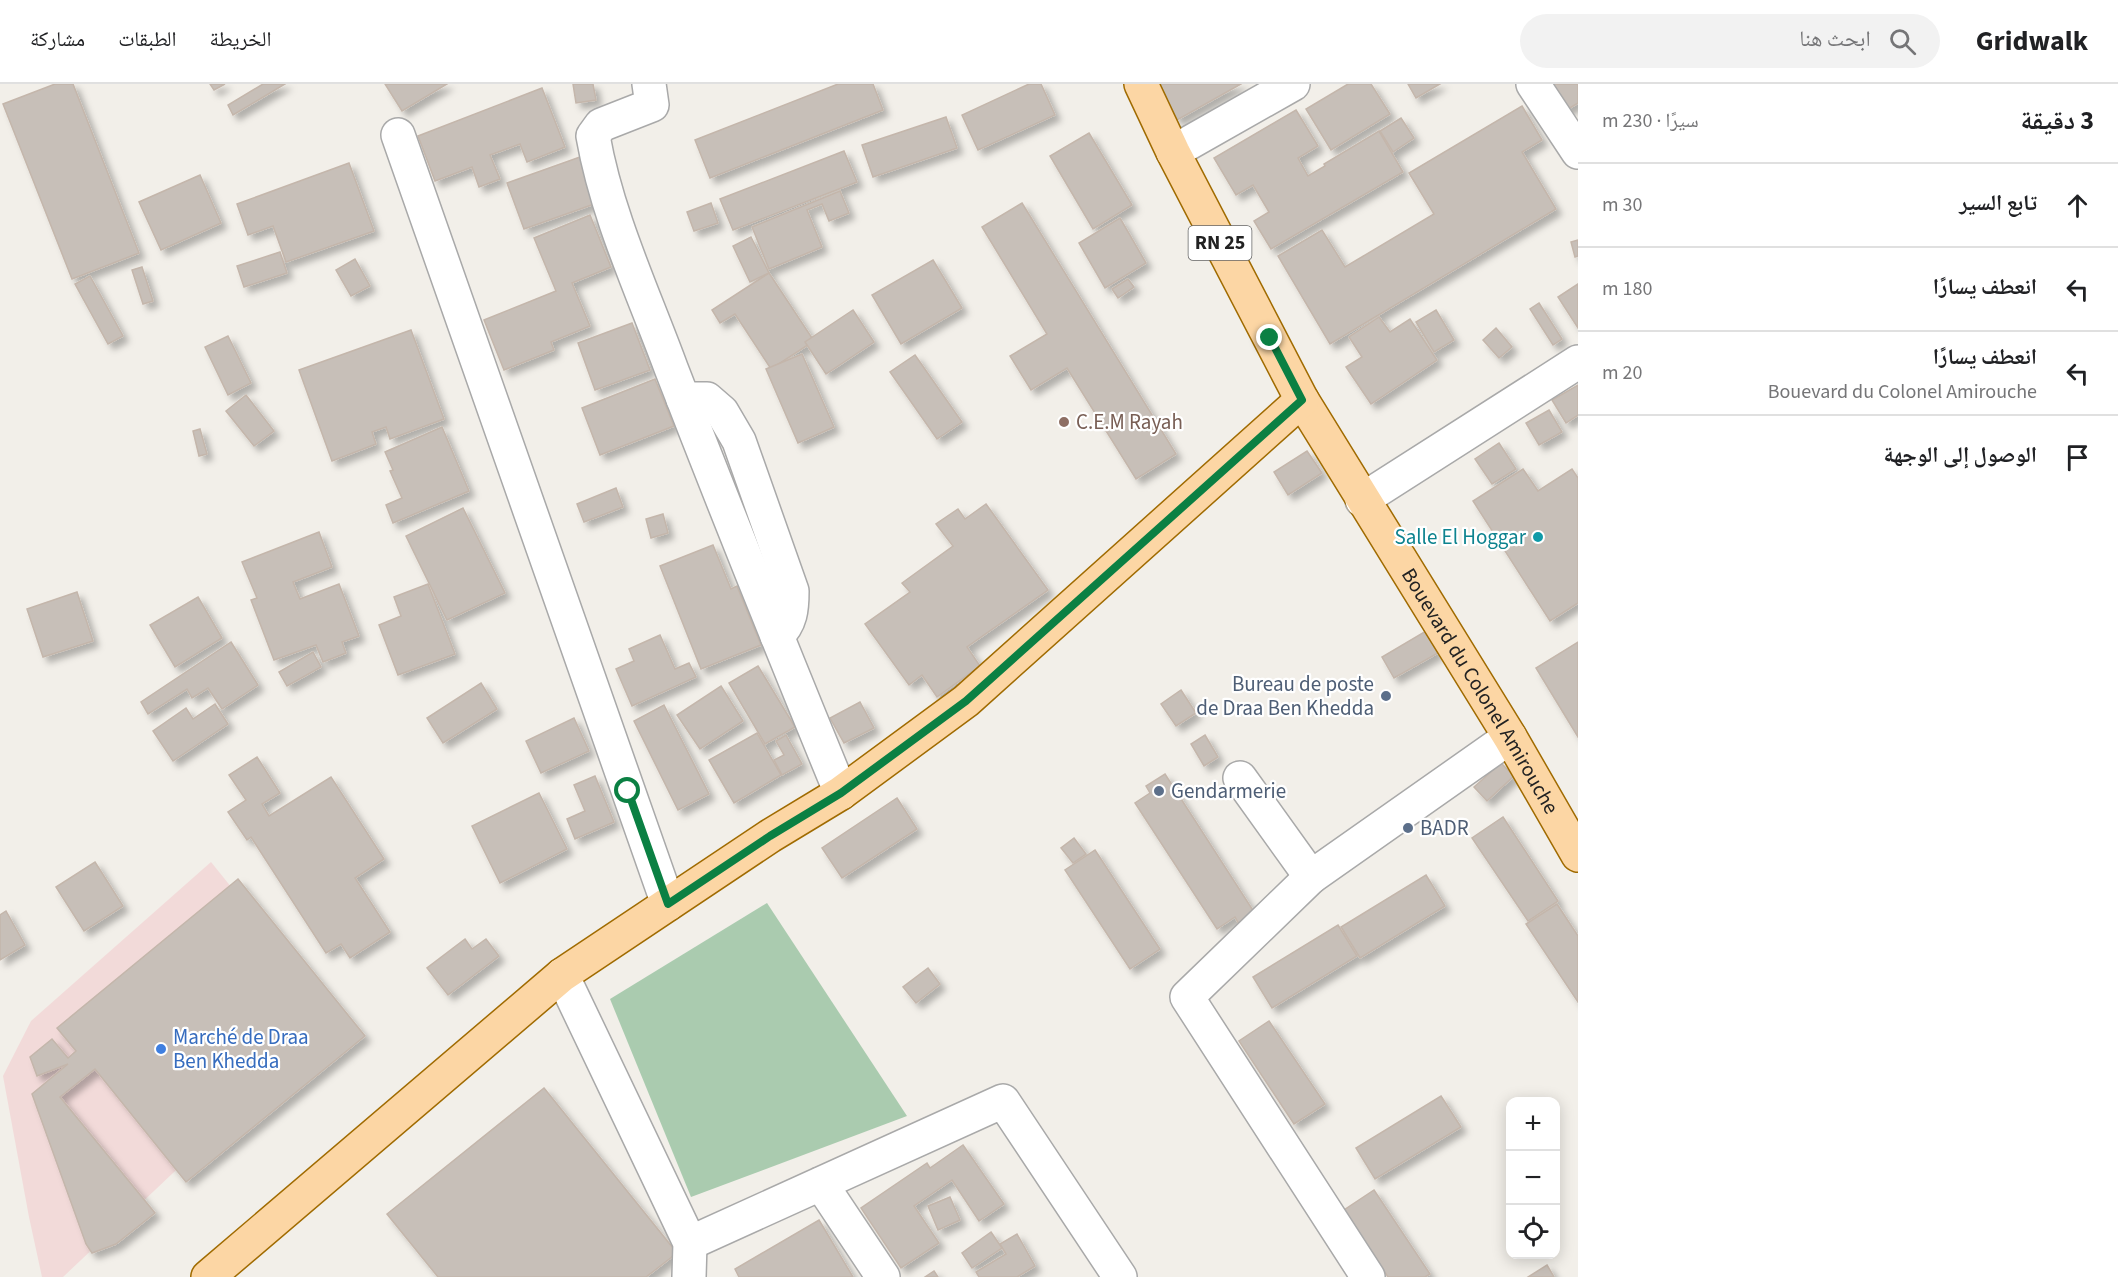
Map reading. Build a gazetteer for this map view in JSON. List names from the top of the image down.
{
  "streets": {
    "main road": ["RN 25", "Bouevard du Colonel Amirouche"]
  },
  "places": [
    "C.E.M Rayah",
    "Salle El Hoggar",
    "Bureau de poste de Draa Ben Khedda",
    "Gendarmerie",
    "BADR",
    "Marché de Draa Ben Khedda"
  ],
  "page": {
    "header": "Gridwalk",
    "search": "ابحث هنا",
    "nav": ["الخريطة", "الطبقات", "مشاركة"],
    "heading": ["3 دقيقة", "سيرًا · 230 m"],
    "list": [
      ["تابع السير", "30 m"],
      ["انعطف يسارًا", "180 m"],
      ["انعطف يسارًا", "Bouevard du Colonel Amirouche", "20 m"],
      "الوصول إلى الوجهة"
    ],
    "map_buttons": ["+", "−"]
  }
}
